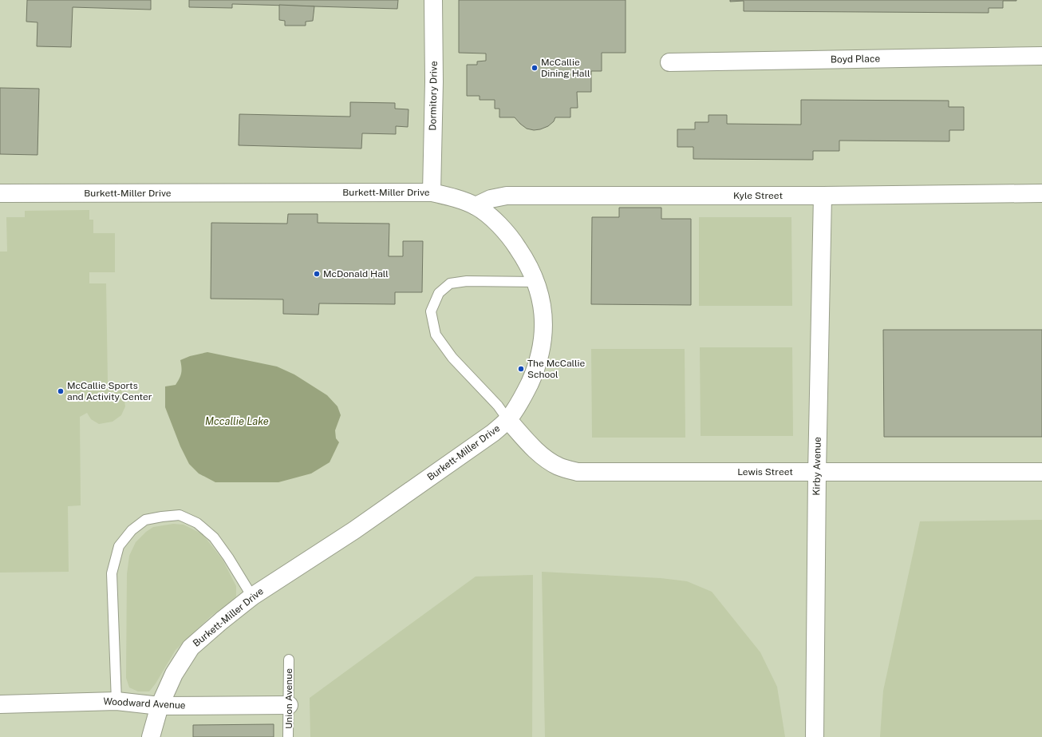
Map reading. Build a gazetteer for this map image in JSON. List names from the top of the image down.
{
  "streets": {
    "street": [
      "Boyd Place",
      "Dormitory Drive",
      "Burkett-Miller Drive",
      "Kyle Street",
      "Kirby Avenue",
      "Lewis Street",
      "Woodward Avenue"
    ],
    "lane": ["Union Avenue"]
  },
  "crossings": [
    ["Dormitory Drive", "Burkett-Miller Drive"],
    ["Burkett-Miller Drive", "Kyle Street"],
    ["Burkett-Miller Drive", "Lewis Street"],
    ["Burkett-Miller Drive", "Woodward Avenue"],
    ["Kyle Street", "Kirby Avenue"],
    ["Kirby Avenue", "Lewis Street"],
    ["Union Avenue", "Woodward Avenue"]
  ],
  "water": ["Mccallie Lake"],
  "places": [
    "McCallie Dining Hall",
    "McDonald Hall",
    "The McCallie School",
    "McCallie Sports and Activity Center"
  ]
}
